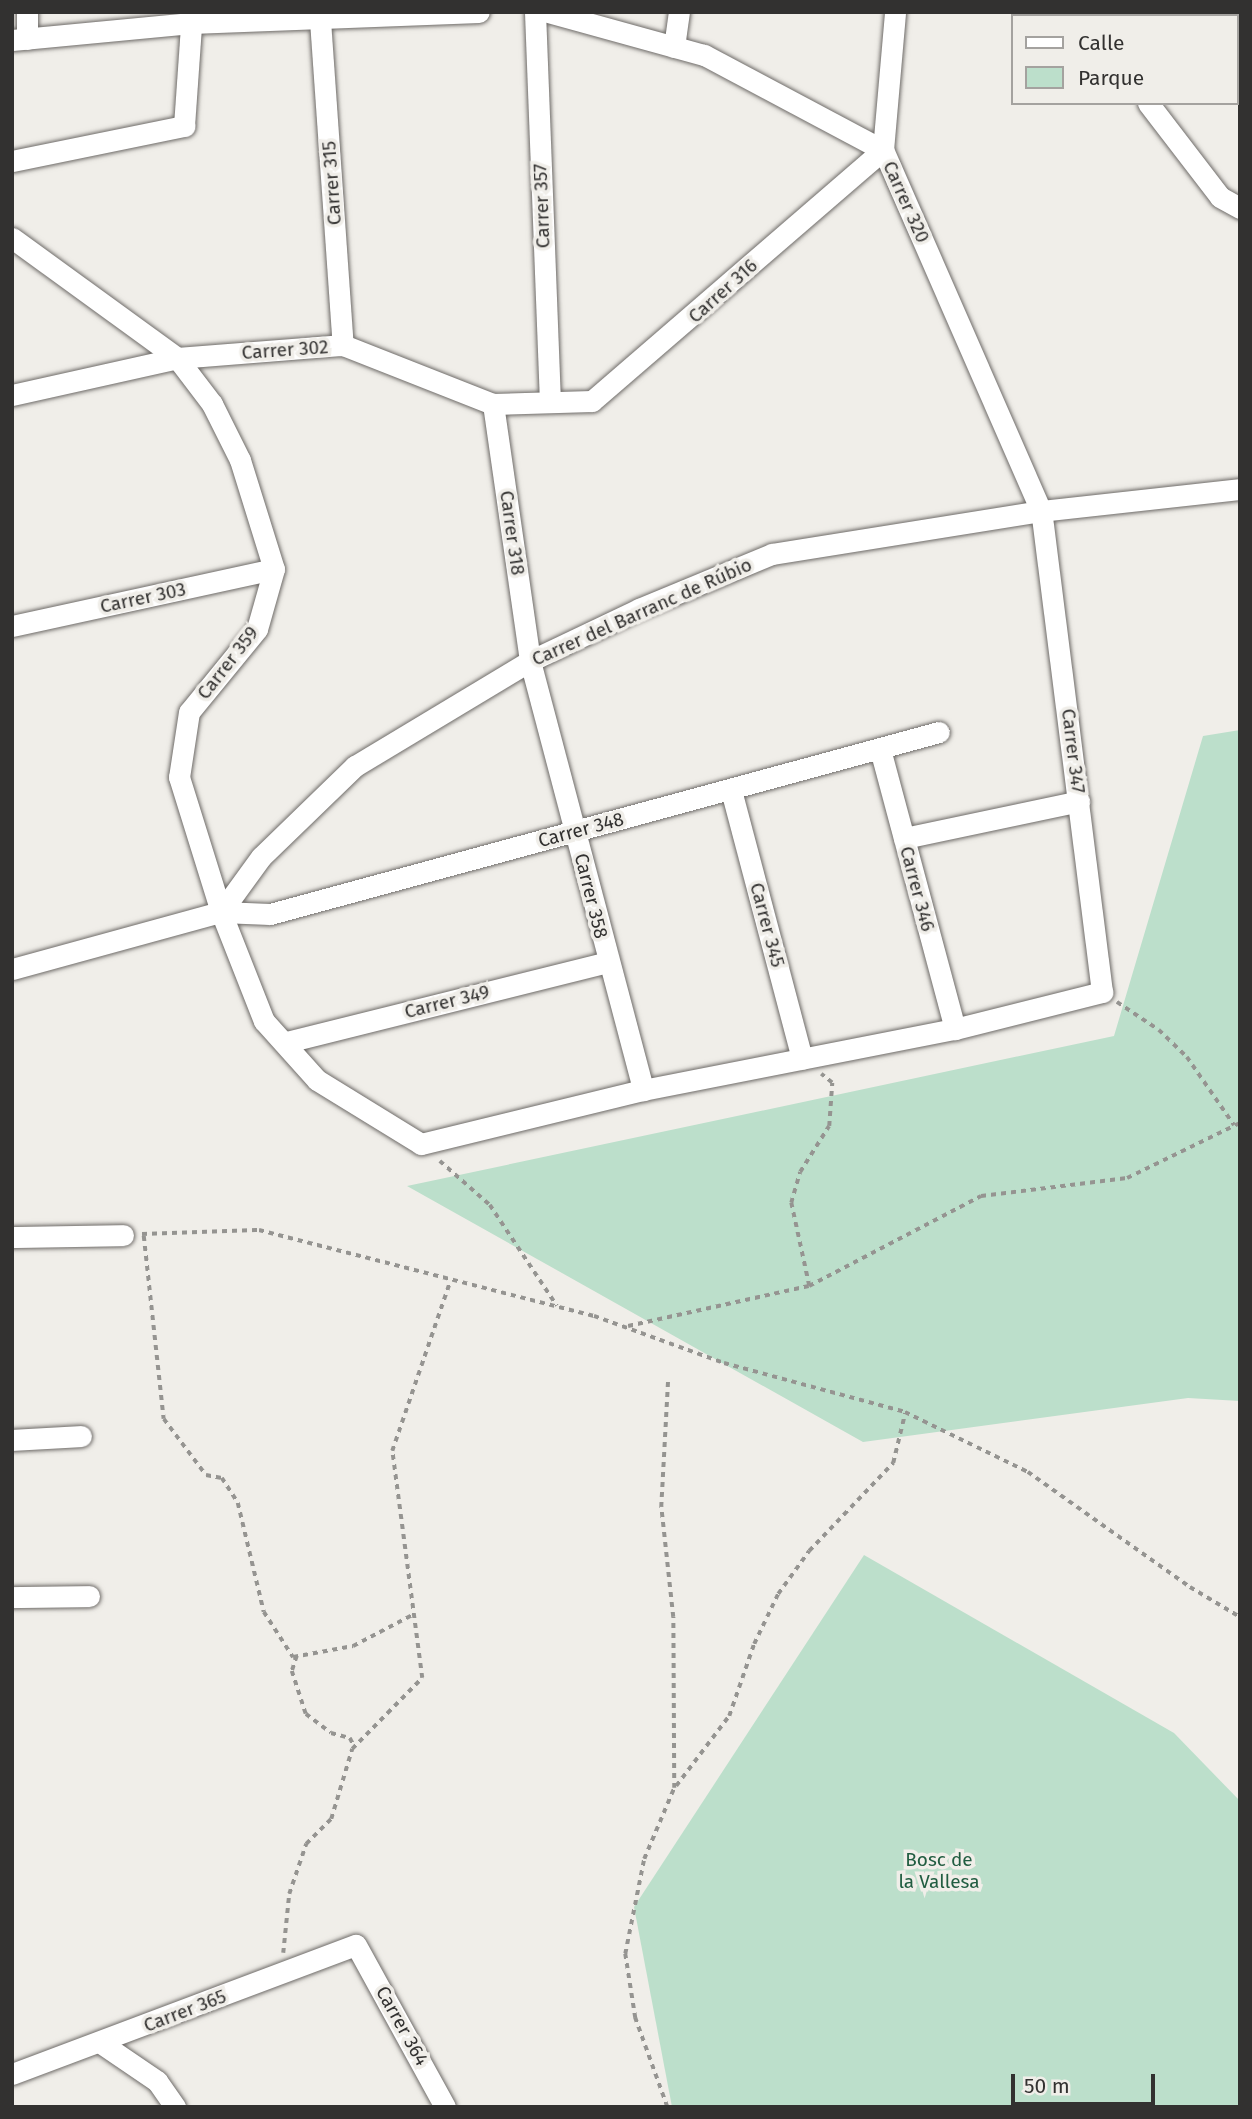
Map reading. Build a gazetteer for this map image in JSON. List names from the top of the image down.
{
  "streets": {
    "street": [
      "Carrer 315",
      "Carrer 320",
      "Carrer 357",
      "Carrer 316",
      "Carrer 302",
      "Carrer 318",
      "Carrer 303",
      "Carrer del Barranc de Rúbio",
      "Carrer 359",
      "Carrer 347",
      "Carrer 348",
      "Carrer 346",
      "Carrer 358",
      "Carrer 345",
      "Carrer 349",
      "Carrer 365",
      "Carrer 364"
    ]
  },
  "crossings": [
    ["Carrer 315", "Carrer 302"],
    ["Carrer 320", "Carrer 316"],
    ["Carrer 320", "Carrer del Barranc de Rúbio"],
    ["Carrer 320", "Carrer 347"],
    ["Carrer 357", "Carrer 316"],
    ["Carrer 357", "Carrer 302"],
    ["Carrer 316", "Carrer 302"],
    ["Carrer 302", "Carrer 318"],
    ["Carrer 318", "Carrer del Barranc de Rúbio"],
    ["Carrer 318", "Carrer 358"],
    ["Carrer 303", "Carrer 359"],
    ["Carrer del Barranc de Rúbio", "Carrer 359"],
    ["Carrer del Barranc de Rúbio", "Carrer 347"],
    ["Carrer del Barranc de Rúbio", "Carrer 348"],
    ["Carrer del Barranc de Rúbio", "Carrer 358"],
    ["Carrer 359", "Carrer 348"],
    ["Carrer 359", "Carrer 349"],
    ["Carrer 348", "Carrer 346"],
    ["Carrer 348", "Carrer 358"],
    ["Carrer 348", "Carrer 345"],
    ["Carrer 358", "Carrer 349"],
    ["Carrer 365", "Carrer 364"]
  ],
  "parks": ["Bosc de la Vallesa"],
  "legend": ["Calle", "Parque"],
  "scale_bar": "50 m"
}
